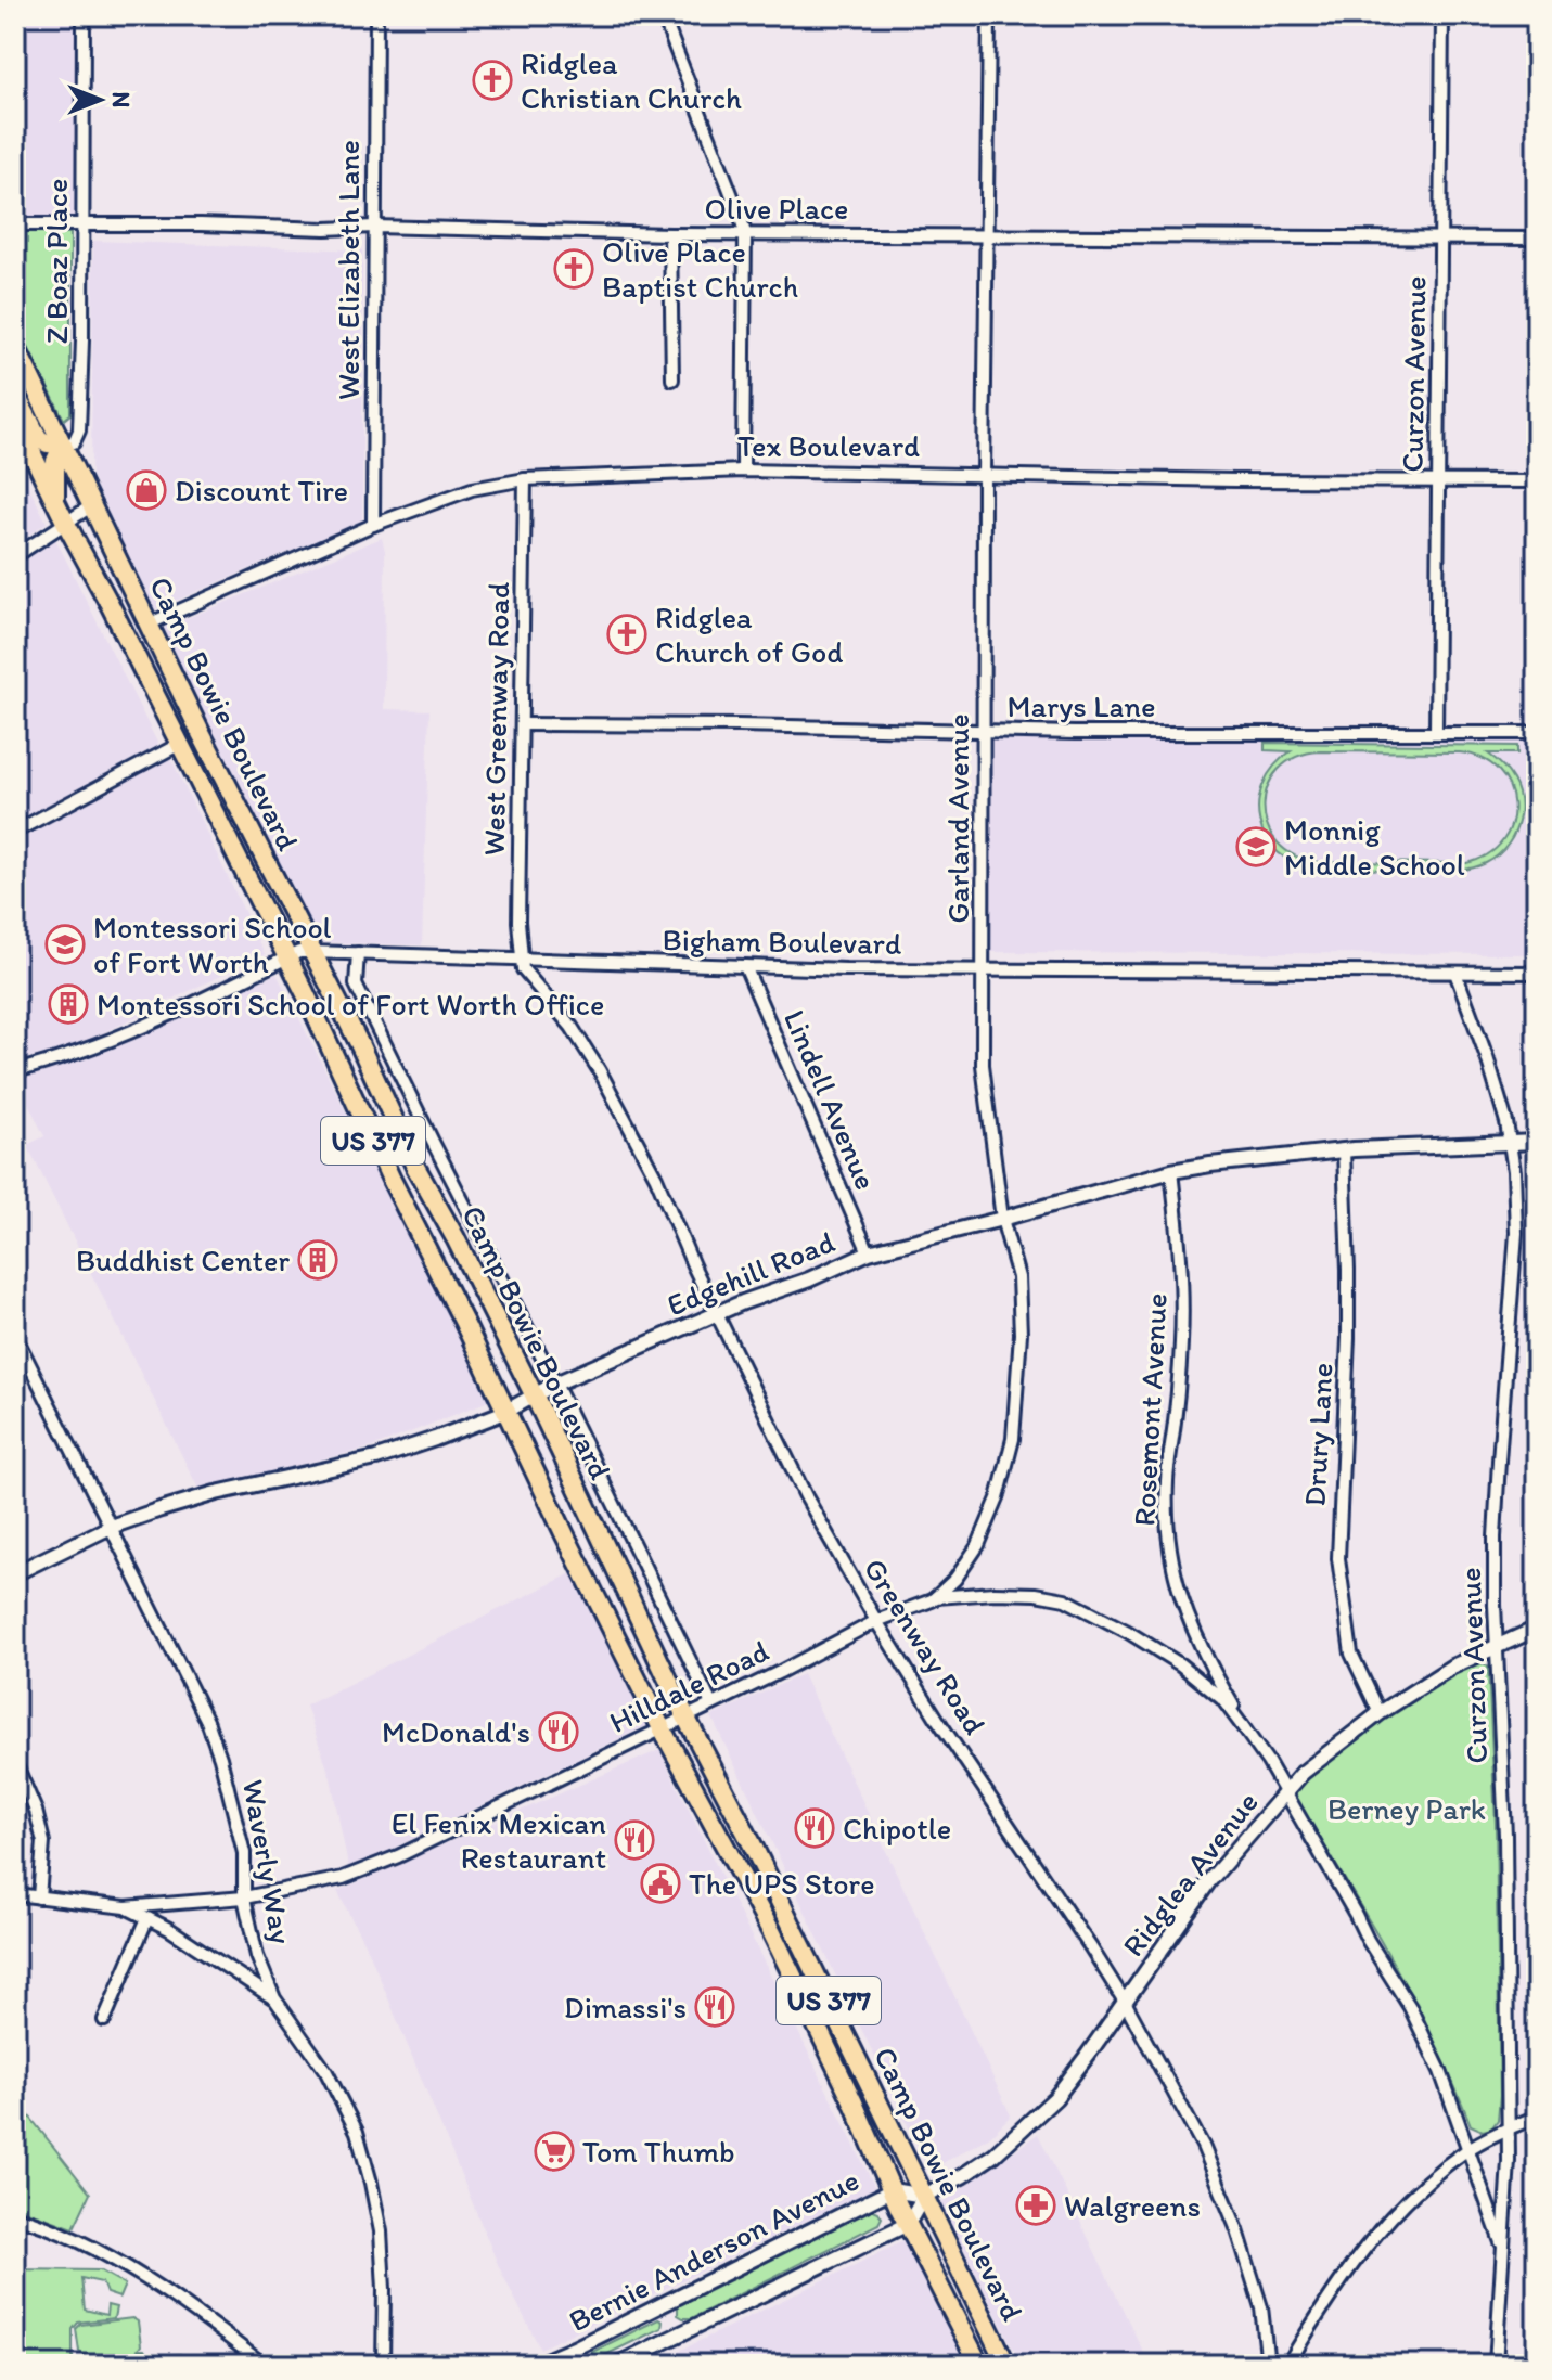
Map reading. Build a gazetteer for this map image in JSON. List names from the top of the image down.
{
  "streets": {
    "main road": ["Camp Bowie Boulevard", "US 377"],
    "street": [
      "Olive Place",
      "Z Boaz Place",
      "West Elizabeth Lane",
      "Curzon Avenue",
      "Tex Boulevard",
      "Marys Lane",
      "West Greenway Road",
      "Garland Avenue",
      "Bigham Boulevard",
      "Lindell Avenue",
      "Edgehill Road",
      "Rosemont Avenue",
      "Drury Lane",
      "Greenway Road",
      "Hilldale Road",
      "Waverly Way",
      "Ridglea Avenue",
      "Bernie Anderson Avenue"
    ]
  },
  "crossings": [
    ["Olive Place", "Z Boaz Place"],
    ["Olive Place", "West Elizabeth Lane"],
    ["Olive Place", "Curzon Avenue"],
    ["Olive Place", "Garland Avenue"],
    ["Z Boaz Place", "Camp Bowie Boulevard"],
    ["West Elizabeth Lane", "Tex Boulevard"],
    ["Curzon Avenue", "Tex Boulevard"],
    ["Curzon Avenue", "Marys Lane"],
    ["Curzon Avenue", "Bigham Boulevard"],
    ["Curzon Avenue", "Edgehill Road"],
    ["Curzon Avenue", "Rosemont Avenue"],
    ["Curzon Avenue", "Ridglea Avenue"],
    ["Tex Boulevard", "Camp Bowie Boulevard"],
    ["Tex Boulevard", "West Greenway Road"],
    ["Tex Boulevard", "Garland Avenue"],
    ["Marys Lane", "West Greenway Road"],
    ["Marys Lane", "Garland Avenue"],
    ["Camp Bowie Boulevard", "Bigham Boulevard"],
    ["Camp Bowie Boulevard", "Edgehill Road"],
    ["Camp Bowie Boulevard", "Hilldale Road"],
    ["Camp Bowie Boulevard", "Ridglea Avenue"],
    ["Camp Bowie Boulevard", "Bernie Anderson Avenue"],
    ["West Greenway Road", "Bigham Boulevard"],
    ["West Greenway Road", "Greenway Road"],
    ["Garland Avenue", "Bigham Boulevard"],
    ["Garland Avenue", "Edgehill Road"],
    ["Garland Avenue", "Hilldale Road"],
    ["Bigham Boulevard", "Lindell Avenue"],
    ["Bigham Boulevard", "Greenway Road"],
    ["Lindell Avenue", "Edgehill Road"],
    ["Edgehill Road", "Rosemont Avenue"],
    ["Edgehill Road", "Drury Lane"],
    ["Edgehill Road", "Greenway Road"],
    ["Edgehill Road", "Waverly Way"],
    ["Rosemont Avenue", "Hilldale Road"],
    ["Rosemont Avenue", "Ridglea Avenue"],
    ["Drury Lane", "Ridglea Avenue"],
    ["Greenway Road", "Hilldale Road"],
    ["Greenway Road", "Ridglea Avenue"],
    ["Hilldale Road", "Waverly Way"],
    ["Ridglea Avenue", "Bernie Anderson Avenue"]
  ],
  "parks": ["Berney Park"],
  "places": {
    "church": ["Ridglea Christian Church", "Olive Place Baptist Church", "Ridglea Church of God"],
    "shop": ["Discount Tire"],
    "school or university": ["Monnig Middle School", "Montessori School of Fort Worth"],
    "building": ["Montessori School of Fort Worth Office", "Buddhist Center"],
    "restaurant": [
      "McDonald's",
      "Chipotle",
      "El Fenix Mexican Restaurant",
      "Dimassi's"
    ],
    "public building": ["The UPS Store"],
    "supermarket": ["Tom Thumb"],
    "pharmacy": ["Walgreens"]
  },
  "north": "right"
}
